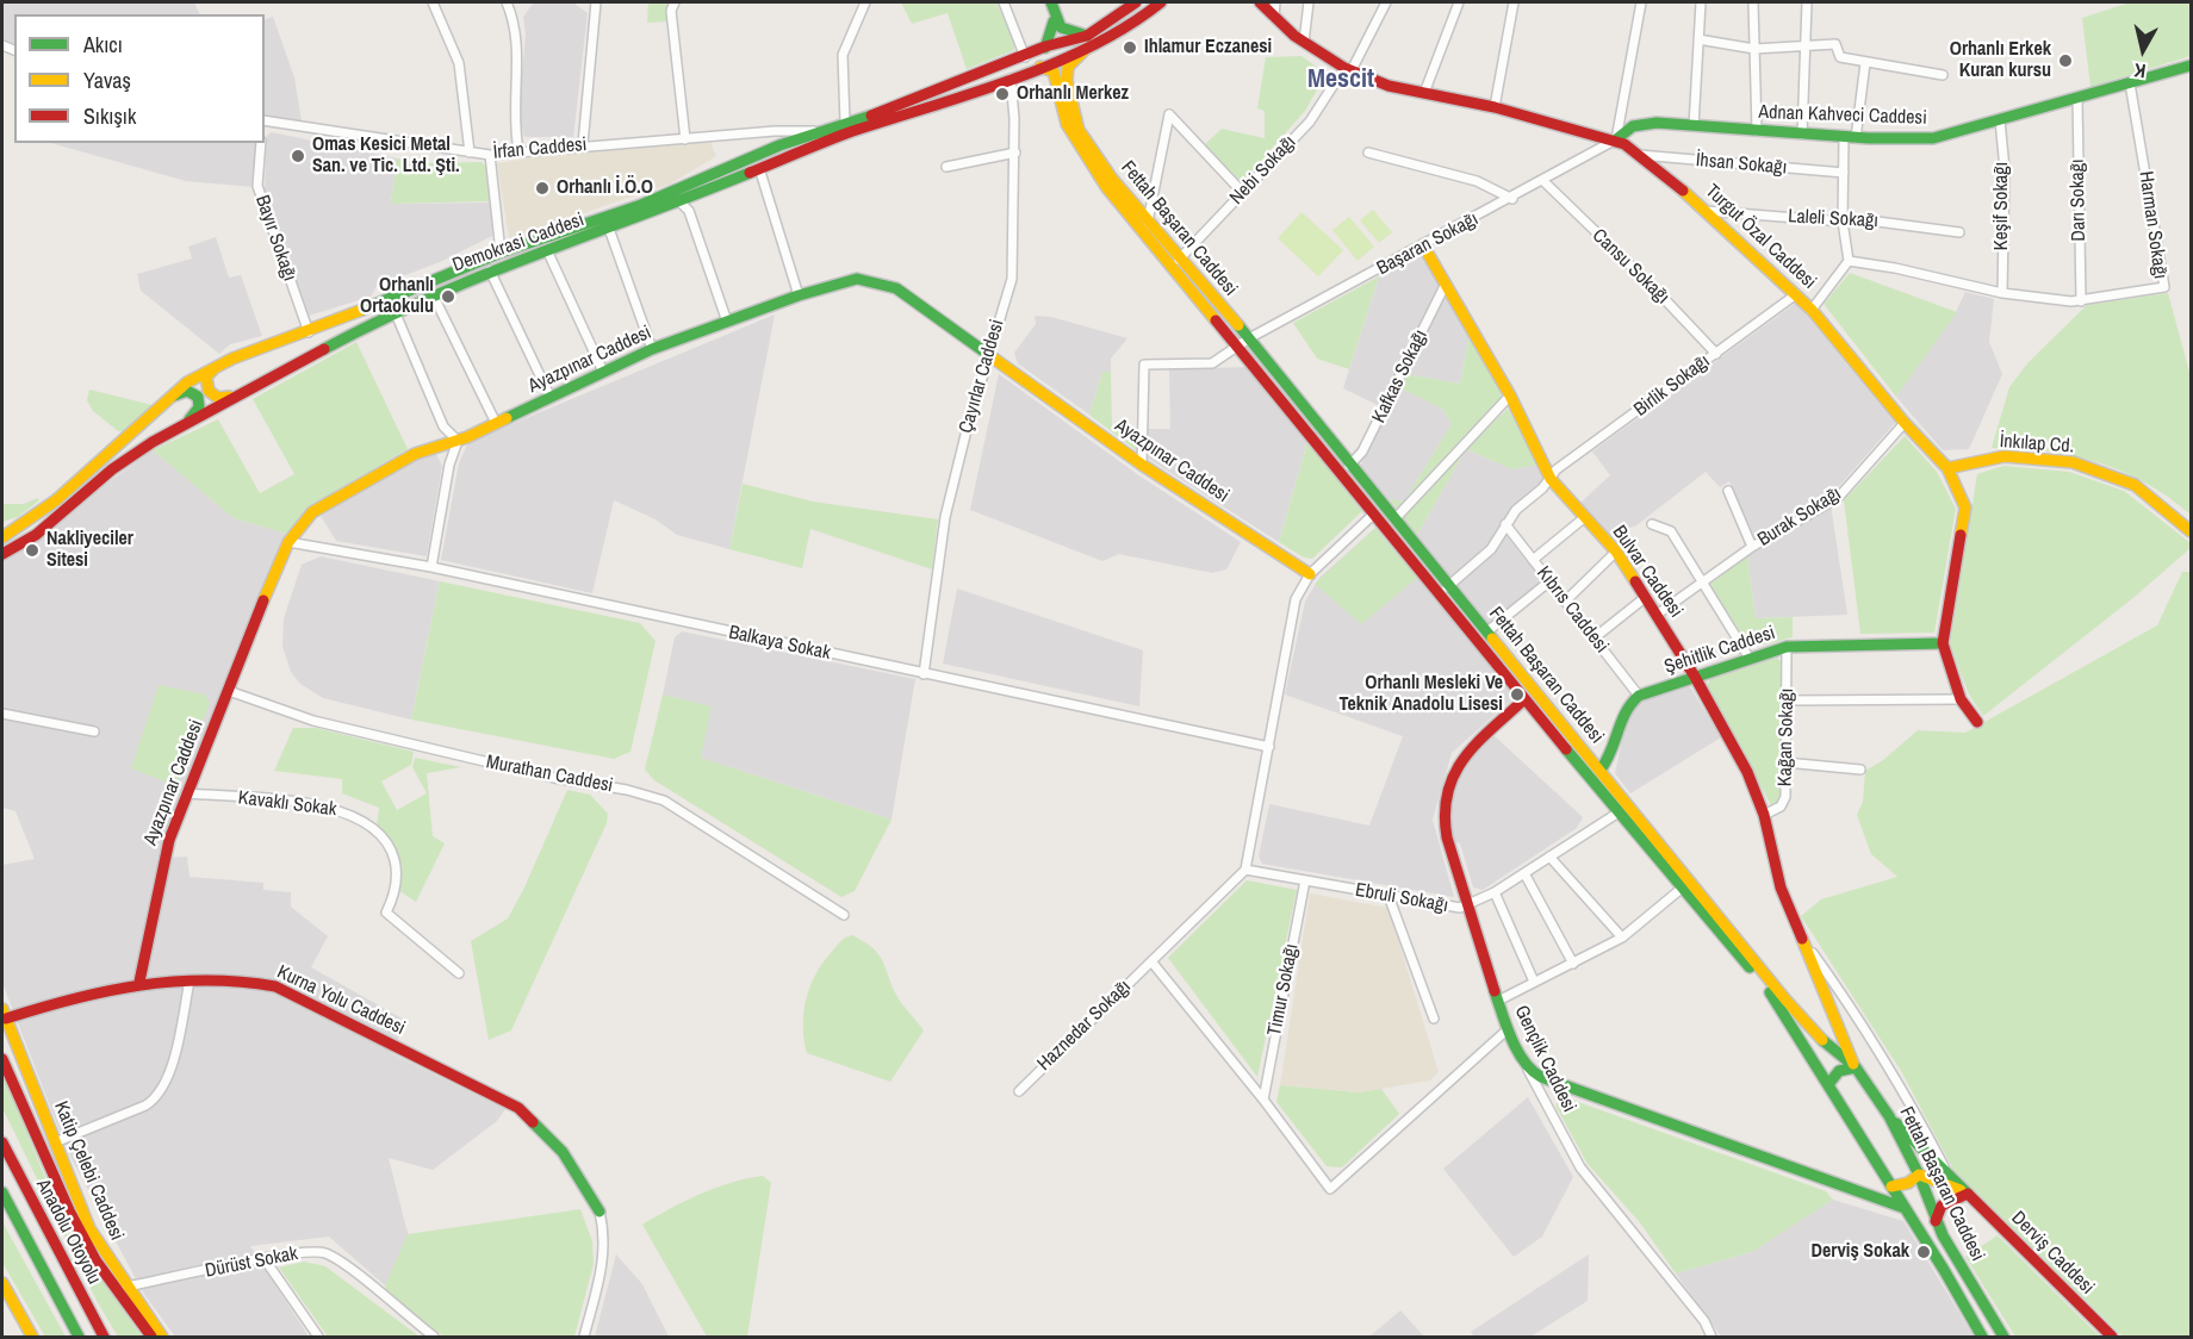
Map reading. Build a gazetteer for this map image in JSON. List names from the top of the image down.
{
  "streets": {
    "main road": [
      "Adnan Kahveci Caddesi",
      "Fettah Başaran Caddesi",
      "Turgut Özal Caddesi",
      "Demokrasi Caddesi",
      "Ayazpınar Caddesi",
      "İnkılap Cd.",
      "Bulvar Caddesi",
      "Şehitlik Caddesi",
      "Kurna Yolu Caddesi",
      "Gençlik Caddesi",
      "Katip Çelebi Caddesi",
      "Anadolu Otoyolu",
      "Derviş Caddesi"
    ],
    "street": [
      "İrfan Caddesi",
      "İhsan Sokağı",
      "Nebi Sokağı",
      "Darı Sokağı",
      "Keşif Sokağı",
      "Laleli Sokağı",
      "Harman Sokağı",
      "Bayır Sokağı",
      "Başaran Sokağı",
      "Cansu Sokağı",
      "Çayırlar Caddesi",
      "Kafkas Sokağı",
      "Birlik Sokağı",
      "Burak Sokağı",
      "Kıbrıs Caddesi",
      "Balkaya Sokak",
      "Kağan Sokağı",
      "Murathan Caddesi",
      "Kavaklı Sokak",
      "Ebruli Sokağı",
      "Timur Sokağı",
      "Haznedar Sokağı",
      "Dürüst Sokak"
    ]
  },
  "crossings": [
    ["Adnan Kahveci Caddesi", "Darı Sokağı"],
    ["Adnan Kahveci Caddesi", "Keşif Sokağı"],
    ["Adnan Kahveci Caddesi", "Harman Sokağı"],
    ["Adnan Kahveci Caddesi", "Turgut Özal Caddesi"],
    ["Adnan Kahveci Caddesi", "Başaran Sokağı"],
    ["İrfan Caddesi", "Demokrasi Caddesi"],
    ["İhsan Sokağı", "Turgut Özal Caddesi"],
    ["Nebi Sokağı", "Fettah Başaran Caddesi"],
    ["Nebi Sokağı", "Turgut Özal Caddesi"],
    ["Darı Sokağı", "Harman Sokağı"],
    ["Laleli Sokağı", "Turgut Özal Caddesi"],
    ["Fettah Başaran Caddesi", "Demokrasi Caddesi"],
    ["Fettah Başaran Caddesi", "Başaran Sokağı"],
    ["Fettah Başaran Caddesi", "Kafkas Sokağı"],
    ["Fettah Başaran Caddesi", "Birlik Sokağı"],
    ["Fettah Başaran Caddesi", "Bulvar Caddesi"],
    ["Fettah Başaran Caddesi", "Ebruli Sokağı"],
    ["Fettah Başaran Caddesi", "Gençlik Caddesi"],
    ["Fettah Başaran Caddesi", "Derviş Caddesi"],
    ["Turgut Özal Caddesi", "Başaran Sokağı"],
    ["Turgut Özal Caddesi", "Birlik Sokağı"],
    ["Turgut Özal Caddesi", "İnkılap Cd."],
    ["Turgut Özal Caddesi", "Burak Sokağı"],
    ["Turgut Özal Caddesi", "Şehitlik Caddesi"],
    ["Bayır Sokağı", "Demokrasi Caddesi"],
    ["Demokrasi Caddesi", "Çayırlar Caddesi"],
    ["Başaran Sokağı", "Cansu Sokağı"],
    ["Başaran Sokağı", "Ayazpınar Caddesi"],
    ["Başaran Sokağı", "Bulvar Caddesi"],
    ["Cansu Sokağı", "Birlik Sokağı"],
    ["Ayazpınar Caddesi", "Çayırlar Caddesi"],
    ["Ayazpınar Caddesi", "Balkaya Sokak"],
    ["Ayazpınar Caddesi", "Murathan Caddesi"],
    ["Ayazpınar Caddesi", "Kavaklı Sokak"],
    ["Ayazpınar Caddesi", "Kurna Yolu Caddesi"],
    ["Çayırlar Caddesi", "Balkaya Sokak"],
    ["Kafkas Sokağı", "Bulvar Caddesi"],
    ["Birlik Sokağı", "Bulvar Caddesi"],
    ["Birlik Sokağı", "Kıbrıs Caddesi"],
    ["Burak Sokağı", "Bulvar Caddesi"],
    ["Bulvar Caddesi", "Şehitlik Caddesi"],
    ["Bulvar Caddesi", "Kağan Sokağı"],
    ["Kıbrıs Caddesi", "Şehitlik Caddesi"],
    ["Şehitlik Caddesi", "Kağan Sokağı"],
    ["Ebruli Sokağı", "Timur Sokağı"],
    ["Ebruli Sokağı", "Haznedar Sokağı"],
    ["Ebruli Sokağı", "Gençlik Caddesi"],
    ["Kurna Yolu Caddesi", "Katip Çelebi Caddesi"],
    ["Katip Çelebi Caddesi", "Dürüst Sokak"]
  ],
  "districts": ["Mescit"],
  "places": [
    "Ihlamur Eczanesi",
    "Orhanlı Erkek Kuran kursu",
    "Orhanlı Merkez",
    "Omas Kesici Metal San. ve Tic. Ltd. Şti.",
    "Orhanlı İ.Ö.O",
    "Orhanlı Ortaokulu",
    "Nakliyeciler Sitesi",
    "Orhanlı Mesleki Ve Teknik Anadolu Lisesi",
    "Derviş Sokak"
  ],
  "legend": ["Akıcı", "Yavaş", "Sıkışık"],
  "north": "bottom"
}
